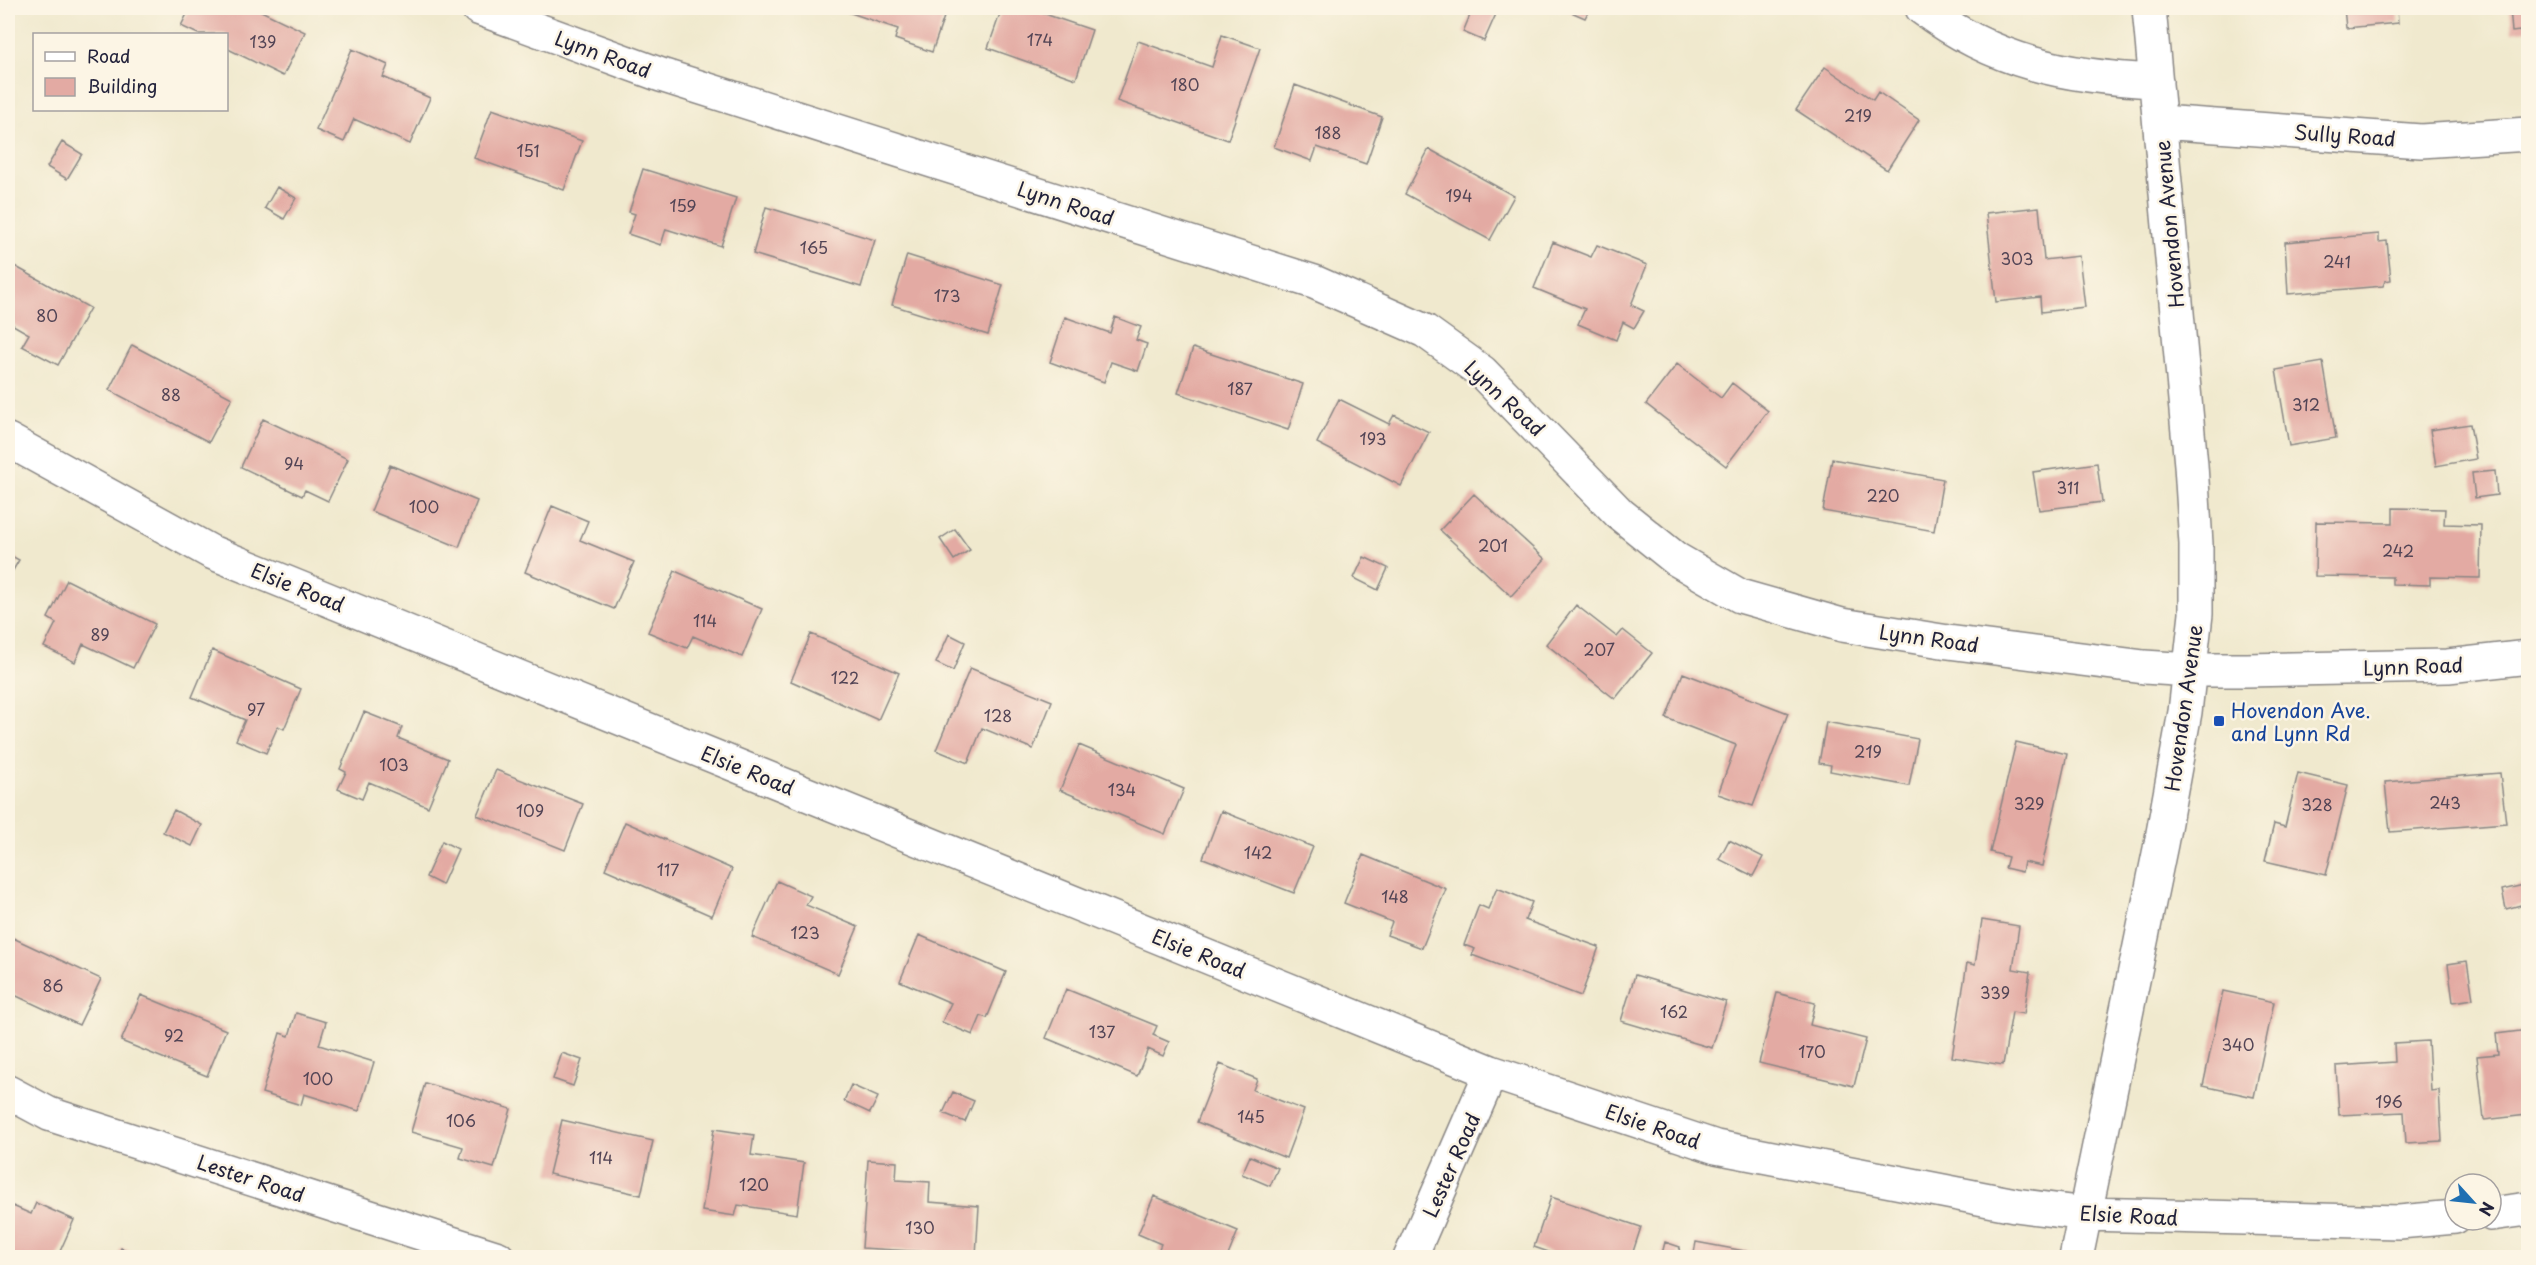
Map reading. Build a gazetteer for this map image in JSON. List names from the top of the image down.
{
  "streets": {
    "street": [
      "Lynn Road",
      "Sully Road",
      "Hovendon Avenue",
      "Elsie Road",
      "Lester Road"
    ]
  },
  "crossings": [
    ["Lynn Road", "Hovendon Avenue"],
    ["Sully Road", "Hovendon Avenue"],
    ["Hovendon Avenue", "Elsie Road"],
    ["Elsie Road", "Lester Road"]
  ],
  "places": {
    "transit": ["Hovendon Ave. and Lynn Rd"]
  },
  "house_numbers": [
    "174",
    "139",
    "180",
    "219",
    "188",
    "151",
    "194",
    "159",
    "165",
    "303",
    "241",
    "173",
    "80",
    "187",
    "88",
    "312",
    "193",
    "94",
    "311",
    "220",
    "100",
    "201",
    "242",
    "114",
    "89",
    "207",
    "122",
    "97",
    "128",
    "219",
    "103",
    "134",
    "243",
    "329",
    "328",
    "109",
    "142",
    "117",
    "148",
    "123",
    "86",
    "339",
    "162",
    "137",
    "92",
    "340",
    "170",
    "100",
    "196",
    "145",
    "106",
    "114",
    "120",
    "130"
  ],
  "legend": ["Road", "Building"],
  "north": "bottom right"
}
